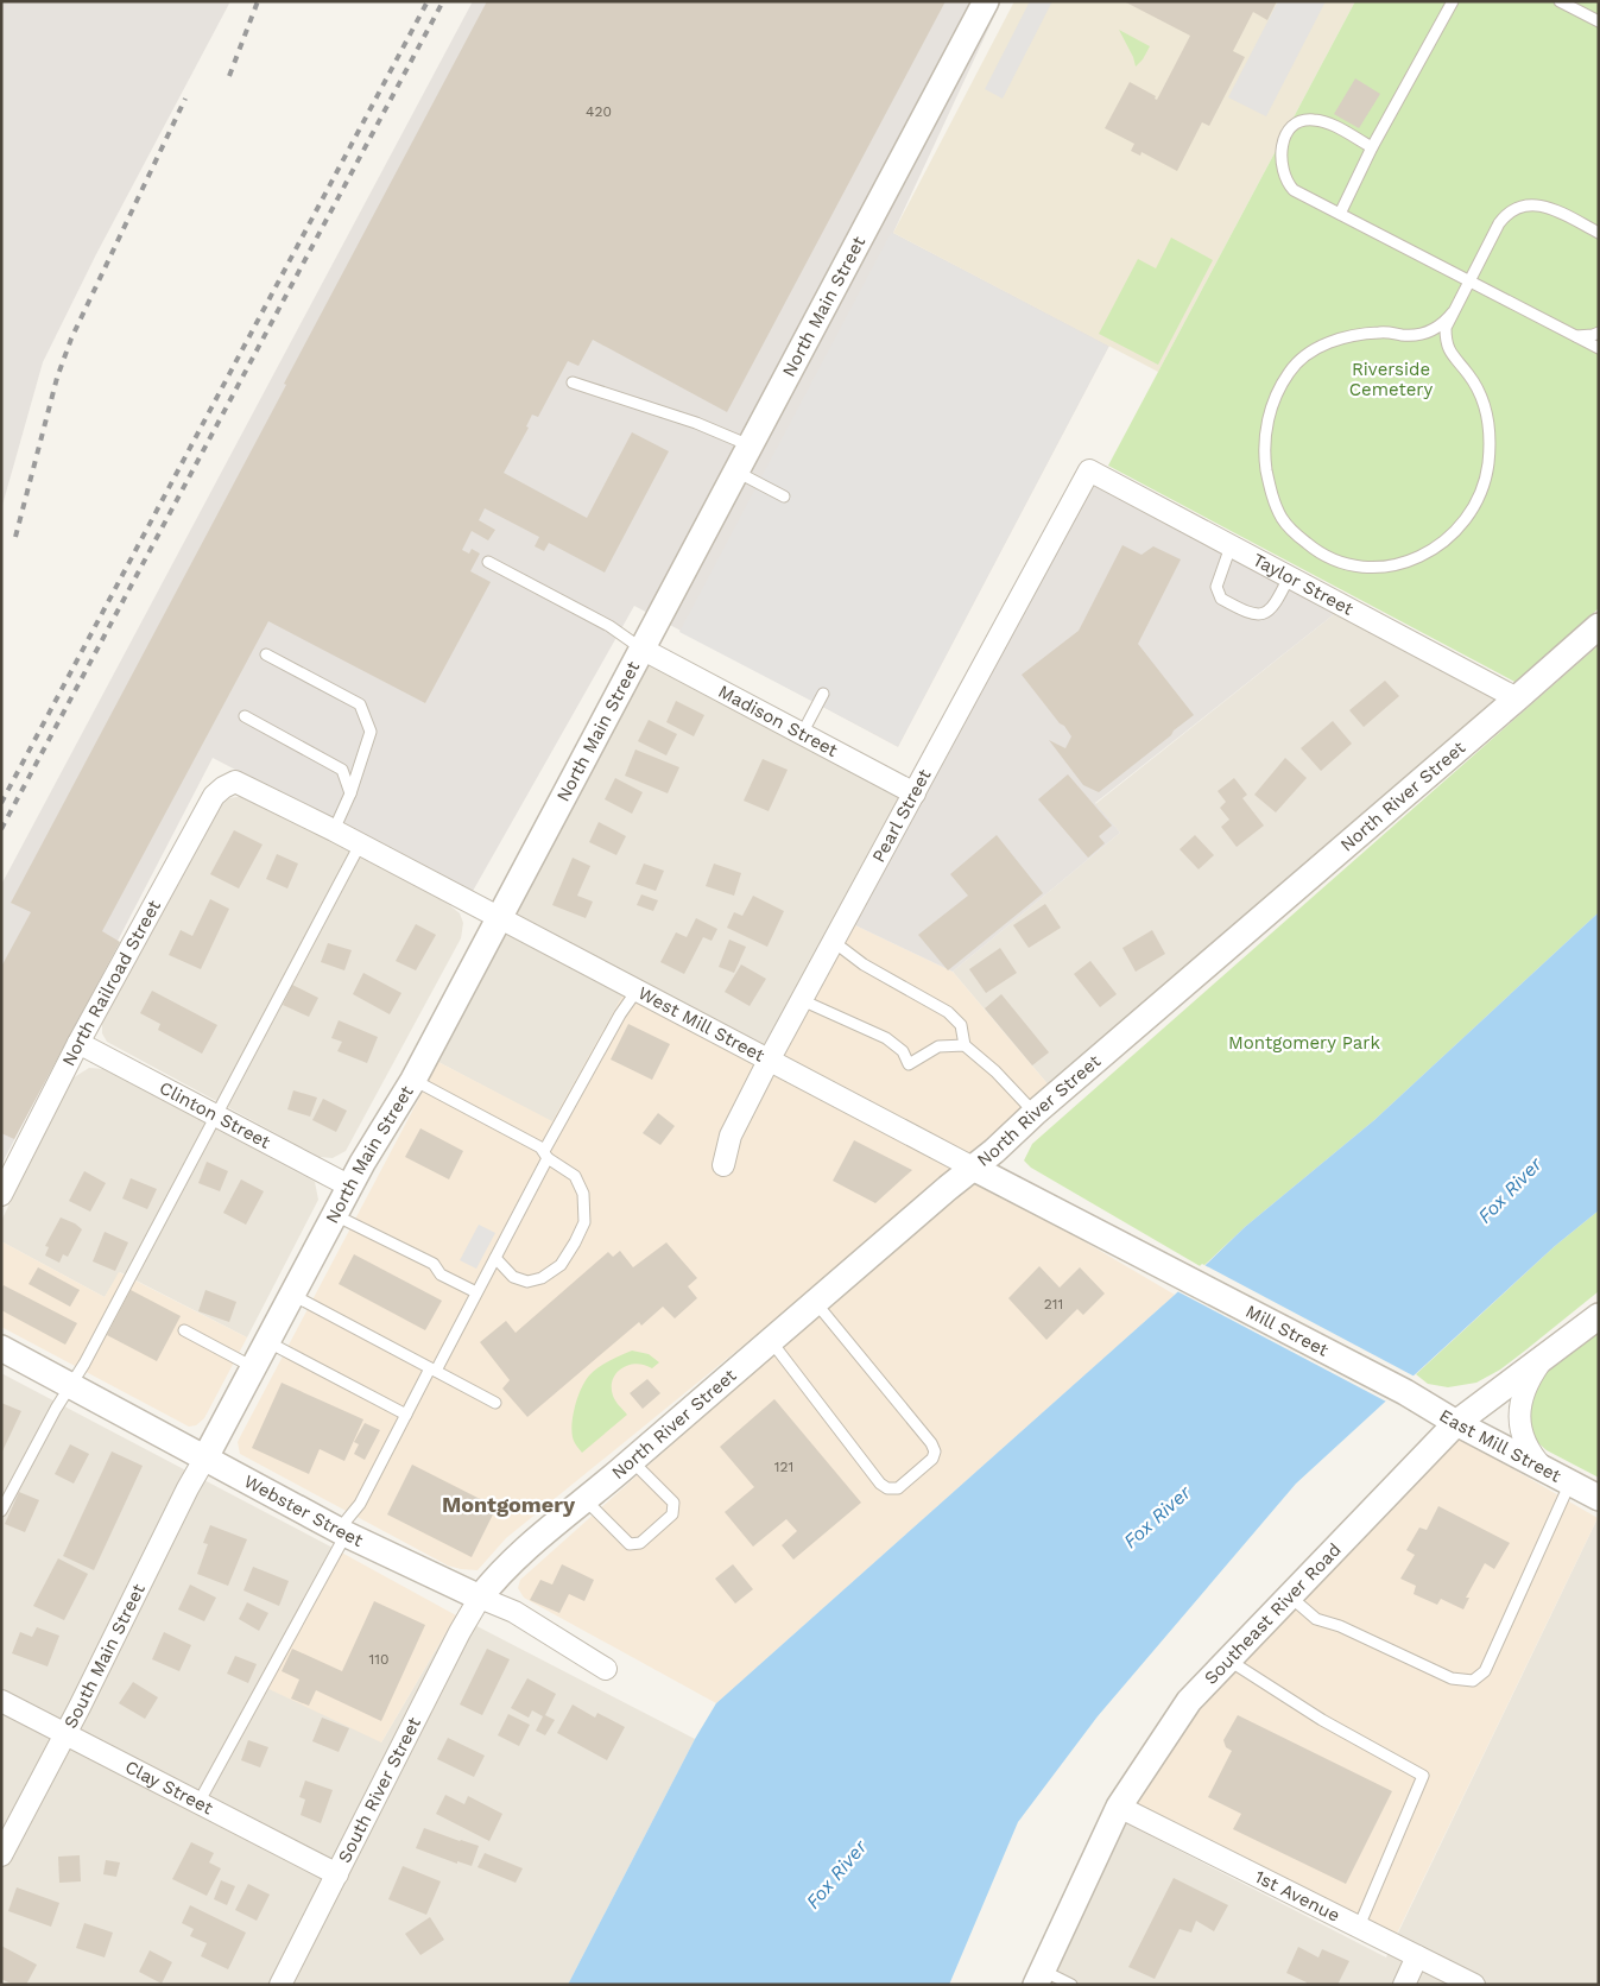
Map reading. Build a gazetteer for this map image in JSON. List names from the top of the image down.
{
  "streets": {
    "street": [
      "North Main Street",
      "Taylor Street",
      "Madison Street",
      "North River Street",
      "Pearl Street",
      "North Railroad Street",
      "West Mill Street",
      "Clinton Street",
      "Mill Street",
      "East Mill Street",
      "Webster Street",
      "Southeast River Road",
      "South Main Street",
      "Clay Street",
      "South River Street",
      "1st Avenue"
    ]
  },
  "crossings": [
    ["North Main Street", "Madison Street"],
    ["North Main Street", "West Mill Street"],
    ["North Main Street", "Clinton Street"],
    ["North Main Street", "Webster Street"],
    ["North Main Street", "South Main Street"],
    ["Taylor Street", "North River Street"],
    ["Taylor Street", "Pearl Street"],
    ["Madison Street", "Pearl Street"],
    ["North River Street", "West Mill Street"],
    ["North River Street", "Webster Street"],
    ["North River Street", "South River Street"],
    ["Pearl Street", "West Mill Street"],
    ["North Railroad Street", "West Mill Street"],
    ["North Railroad Street", "Clinton Street"],
    ["West Mill Street", "Mill Street"],
    ["Mill Street", "East Mill Street"],
    ["East Mill Street", "Southeast River Road"],
    ["Webster Street", "South Main Street"],
    ["Webster Street", "South River Street"],
    ["Southeast River Road", "1st Avenue"],
    ["South Main Street", "Clay Street"],
    ["Clay Street", "South River Street"]
  ],
  "districts": ["Montgomery"],
  "water": ["Fox River"],
  "parks": ["Riverside Cemetery", "Montgomery Park"],
  "house_numbers": [
    "420",
    "211",
    "121",
    "110"
  ]
}
